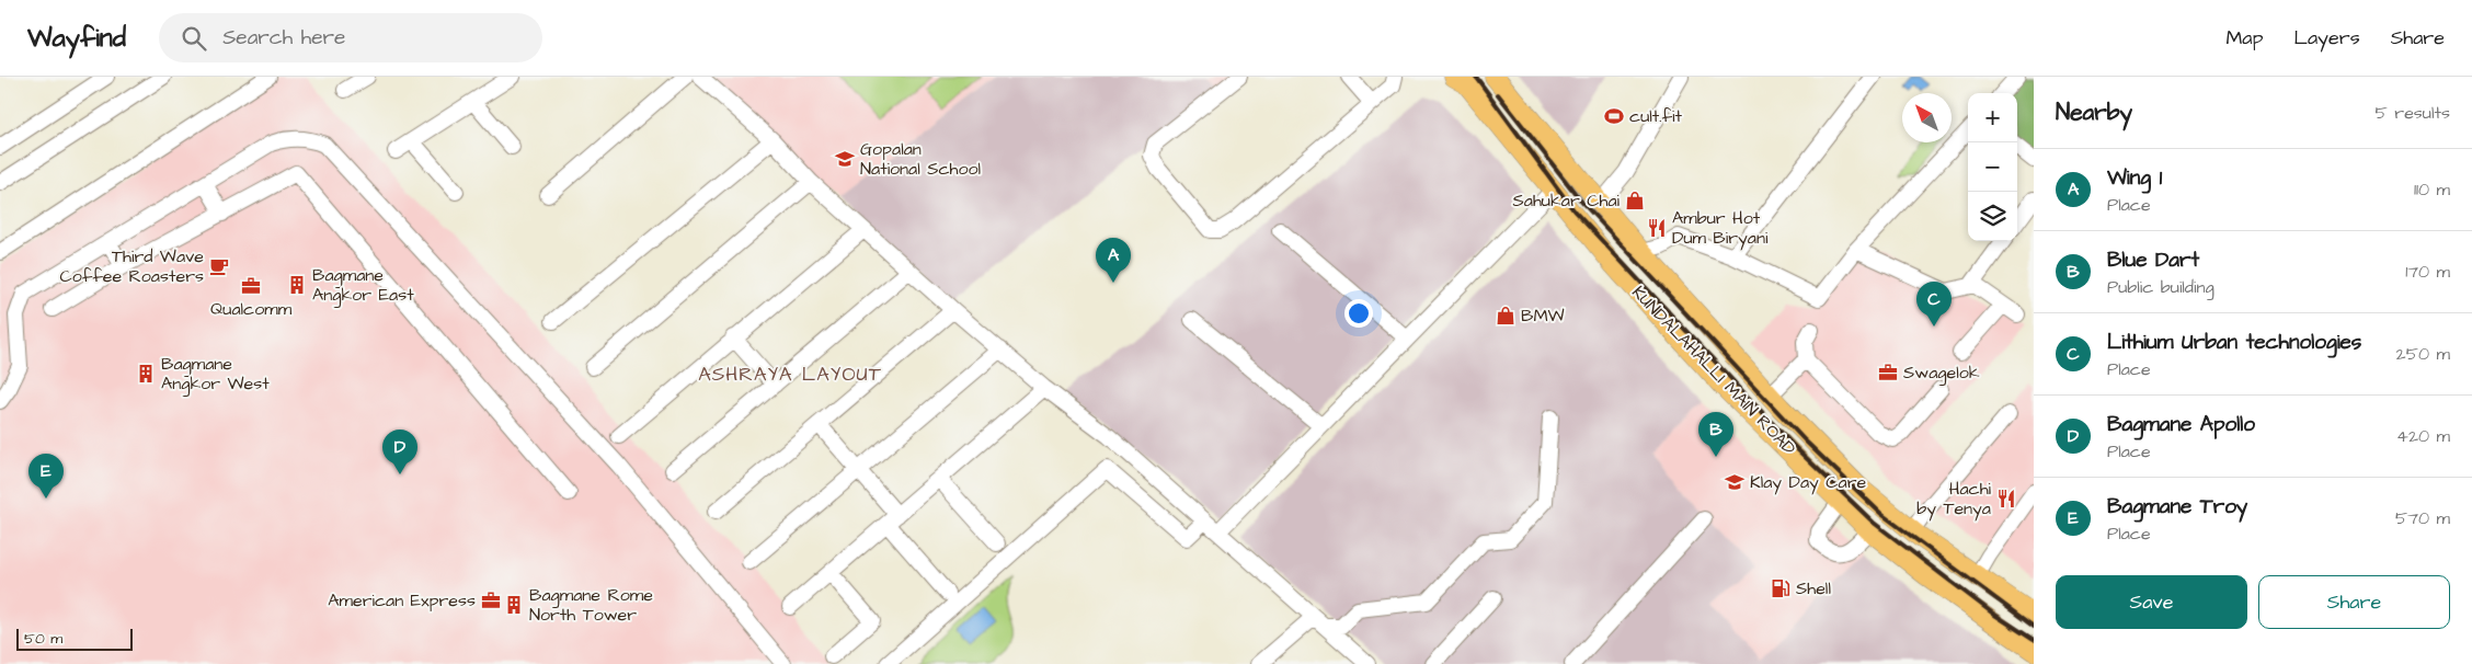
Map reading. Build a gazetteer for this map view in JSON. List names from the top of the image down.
{
  "streets": {
    "main road": ["KUNDALAHALLI MAIN ROAD"]
  },
  "districts": ["ASHRAYA LAYOUT"],
  "places": {
    "sports": ["cult.fit"],
    "school or university": ["Gopalan National School", "Klay Day Care"],
    "shop": ["Sahukar Chai", "BMW"],
    "restaurant": ["Ambur Hot Dum Biryani", "Hachi by Tenya"],
    "cafe": ["Third Wave Coffee Roasters"],
    "building": ["Bagmane Angkor East", "Bagmane Angkor West", "Bagmane Rome North Tower"],
    "office": ["Qualcomm", "Swagelok", "American Express"],
    "fuel station": ["Shell"]
  },
  "scale_bar": "50 m",
  "north": "top left",
  "page": {
    "header": "Wayfind",
    "search": "Search here",
    "nav": ["Map", "Layers", "Share"],
    "heading": ["Nearby", "5 results"],
    "map_buttons": ["+", "−"],
    "list": [
      {
        "mark": "A",
        "name": "Wing 1",
        "note": "Place",
        "value": "110 m"
      },
      {
        "mark": "B",
        "name": "Blue Dart",
        "note": "Public building",
        "value": "170 m"
      },
      {
        "mark": "C",
        "name": "Lithium Urban technologies",
        "note": "Place",
        "value": "250 m"
      },
      {
        "mark": "D",
        "name": "Bagmane Apollo",
        "note": "Place",
        "value": "420 m"
      },
      {
        "mark": "E",
        "name": "Bagmane Troy",
        "note": "Place",
        "value": "570 m"
      }
    ],
    "pins": [
      "A",
      "C",
      "B",
      "D",
      "E"
    ],
    "buttons": ["Save", "Share"],
    "scale": "50 m"
  }
}
